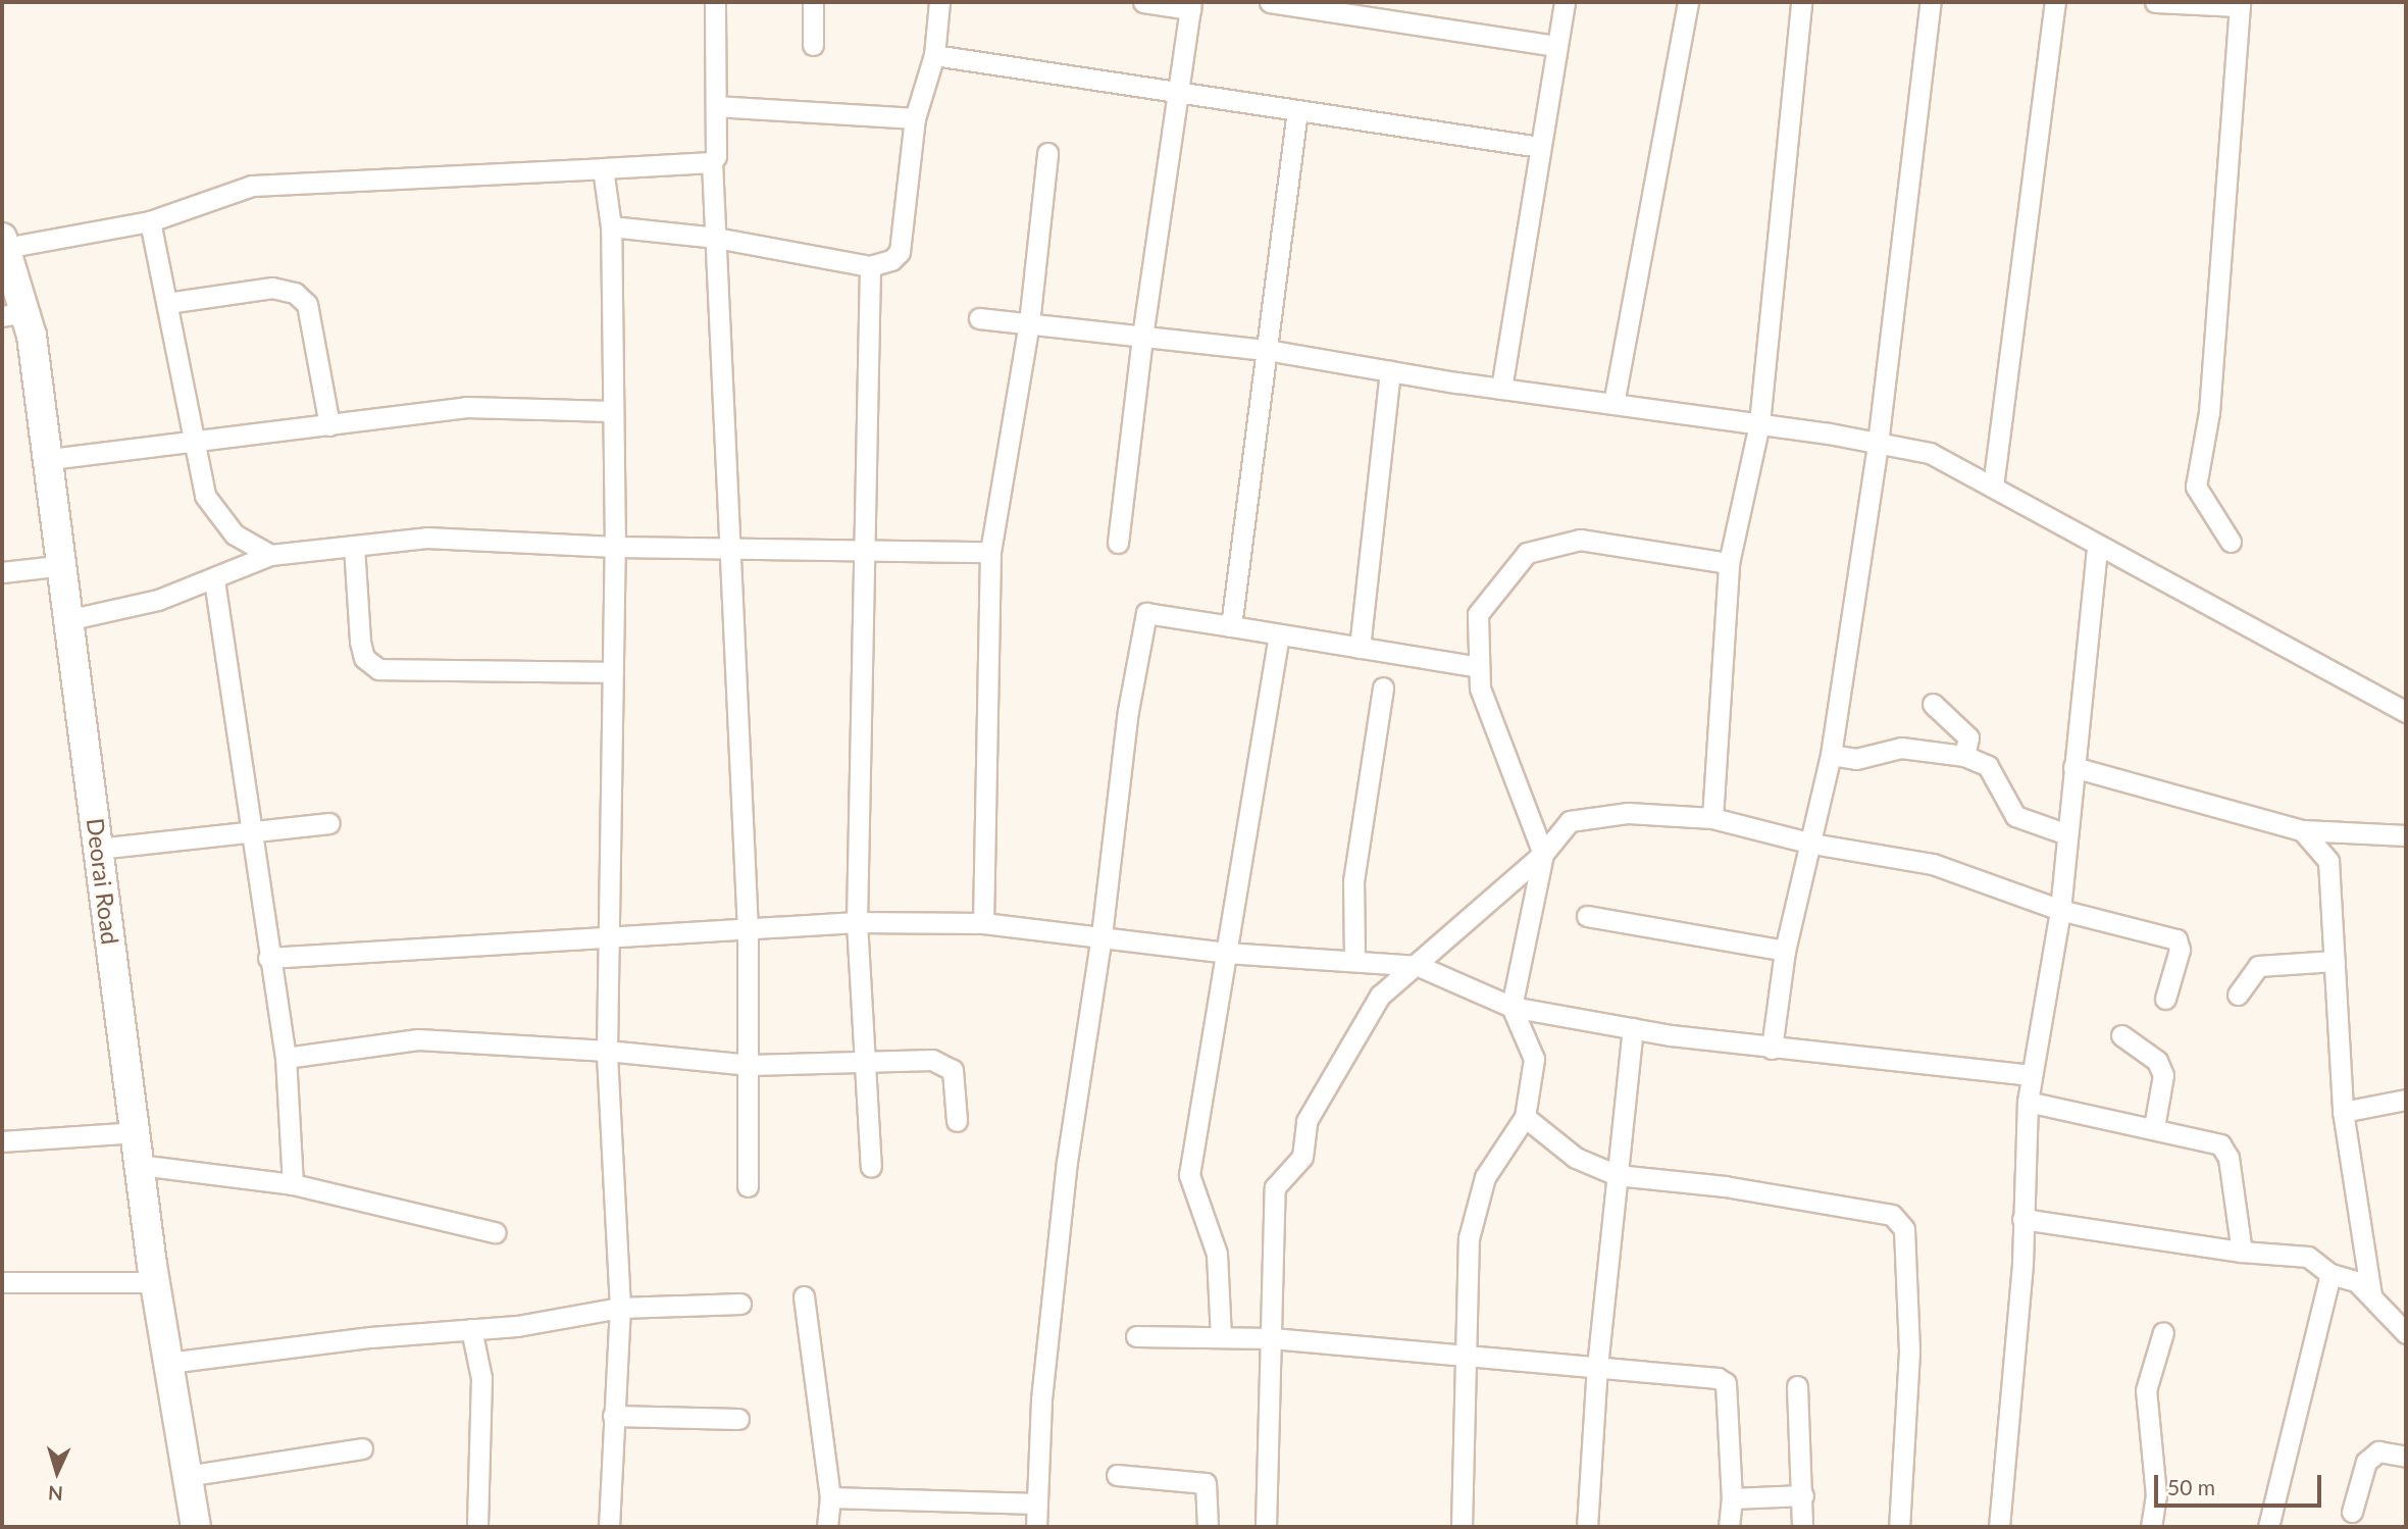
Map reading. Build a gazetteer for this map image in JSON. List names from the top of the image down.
{
  "streets": {
    "street": ["Deorai Road"]
  },
  "scale_bar": "50 m",
  "north": "bottom"
}
